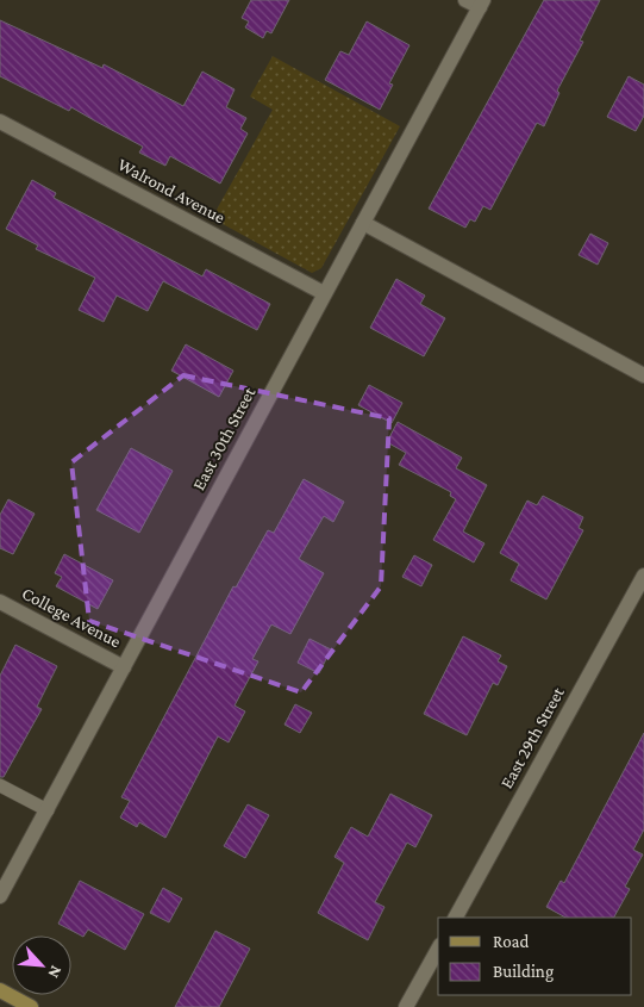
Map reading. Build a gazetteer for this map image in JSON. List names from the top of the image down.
{
  "streets": {
    "street": [
      "Walrond Avenue",
      "East 30th Street",
      "College Avenue",
      "East 29th Street"
    ]
  },
  "crossings": [
    ["Walrond Avenue", "East 30th Street"],
    ["East 30th Street", "College Avenue"]
  ],
  "legend": ["Road", "Building"],
  "north": "bottom right"
}
